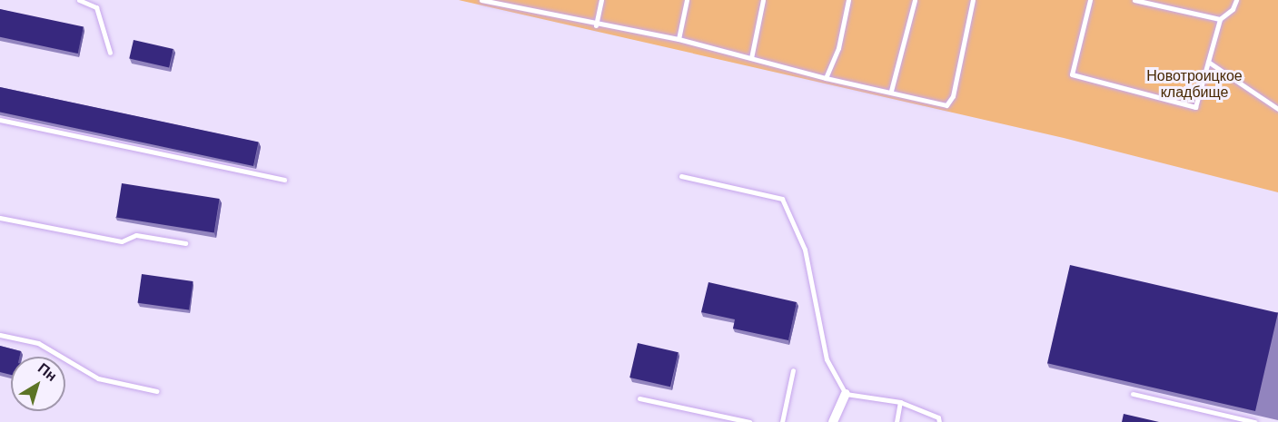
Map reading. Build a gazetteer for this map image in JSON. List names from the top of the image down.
{
  "parks": ["Новотроицкое кладбище"],
  "north": "top right"
}
